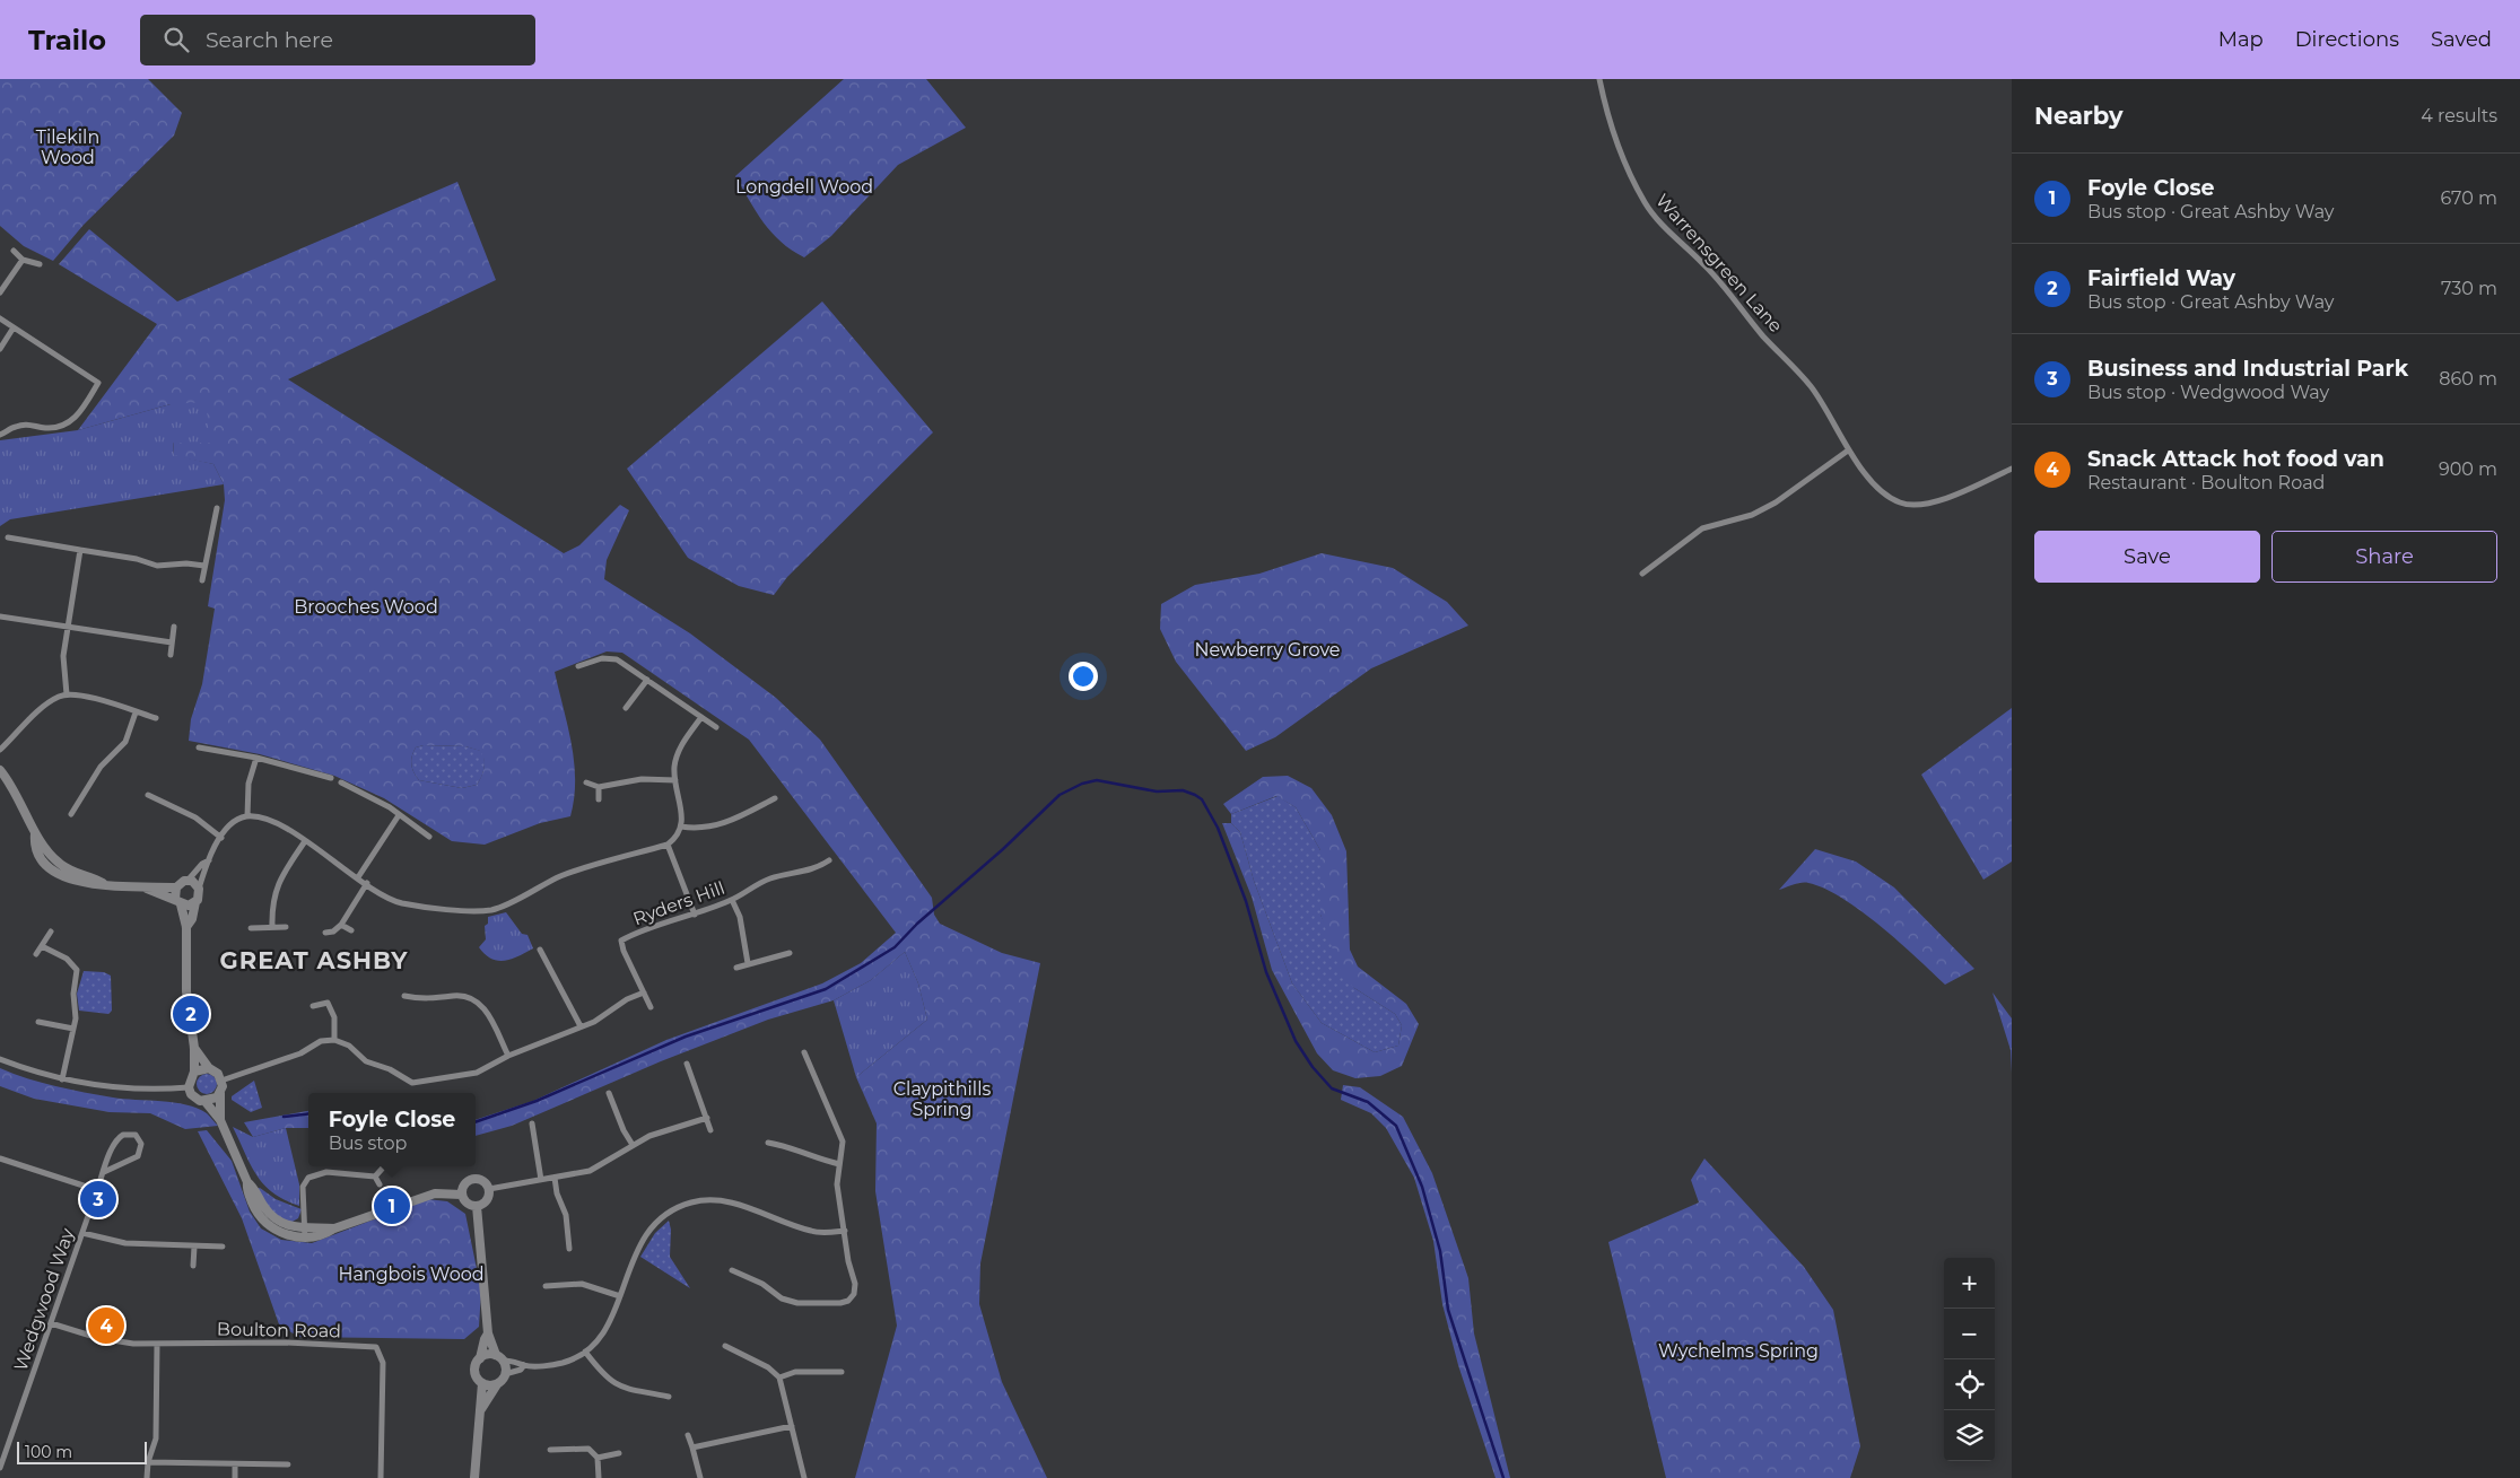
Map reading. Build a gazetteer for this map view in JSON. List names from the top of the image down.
{
  "streets": {
    "street": [
      "Warrensgreen Lane",
      "Ryders Hill",
      "Wedgwood Way",
      "Boulton Road"
    ]
  },
  "crossings": [
    ["Wedgwood Way", "Boulton Road"]
  ],
  "districts": ["GREAT ASHBY"],
  "parks": [
    "Tilekiln Wood",
    "Longdell Wood",
    "Brooches Wood",
    "Newberry Grove",
    "Claypithills Spring",
    "Hangbois Wood",
    "Wychelms Spring"
  ],
  "scale_bar": "100 m",
  "page": {
    "header": "Trailo",
    "search": "Search here",
    "nav": ["Map", "Directions", "Saved"],
    "heading": ["Nearby", "4 results"],
    "list": [
      {
        "mark": "1",
        "name": "Foyle Close",
        "note": "Bus stop · Great Ashby Way",
        "value": "670 m"
      },
      {
        "mark": "2",
        "name": "Fairfield Way",
        "note": "Bus stop · Great Ashby Way",
        "value": "730 m"
      },
      {
        "mark": "3",
        "name": "Business and Industrial Park",
        "note": "Bus stop · Wedgwood Way",
        "value": "860 m"
      },
      {
        "mark": "4",
        "name": "Snack Attack hot food van",
        "note": "Restaurant · Boulton Road",
        "value": "900 m"
      }
    ],
    "buttons": ["Save", "Share"],
    "pins": [
      "2",
      "3",
      "1",
      "4"
    ],
    "popup": ["Foyle Close", "Bus stop"],
    "map_buttons": ["+", "−"],
    "scale": "100 m"
  }
}
